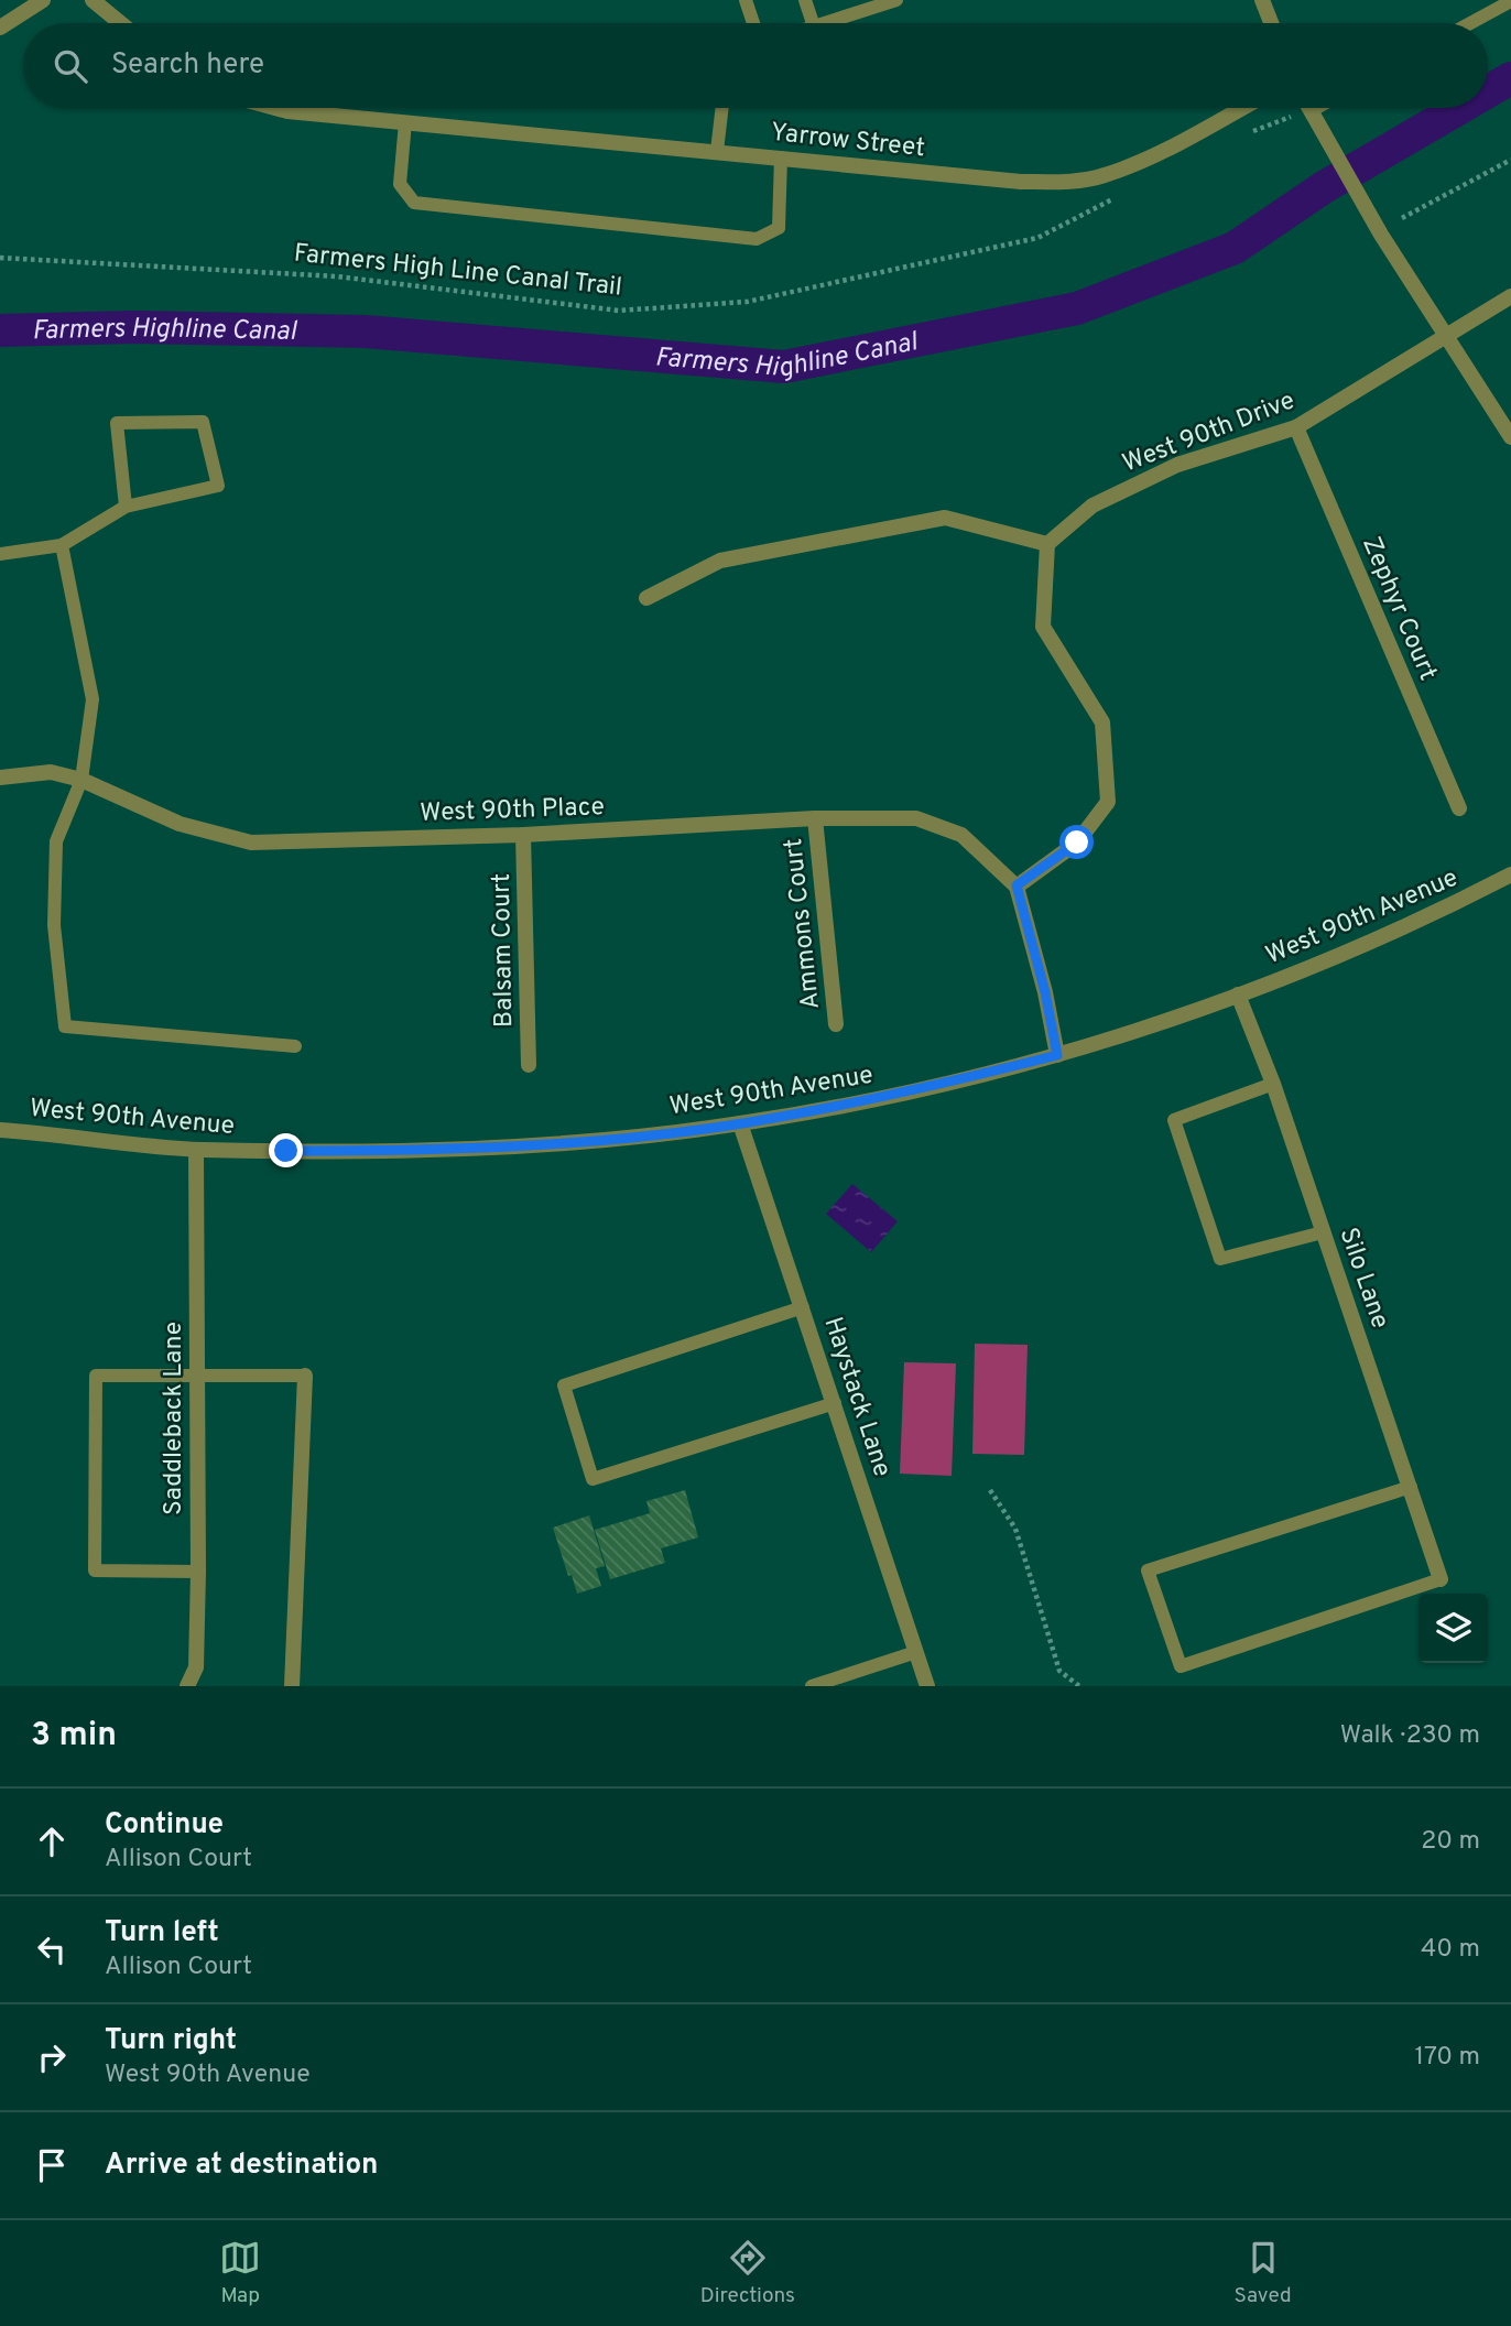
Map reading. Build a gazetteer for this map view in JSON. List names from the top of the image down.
{
  "streets": {
    "street": [
      "Yarrow Street",
      "West 90th Drive",
      "Zephyr Court",
      "West 90th Place",
      "West 90th Avenue",
      "Ammons Court",
      "Balsam Court",
      "Silo Lane",
      "Haystack Lane",
      "Saddleback Lane"
    ],
    "path": ["Farmers High Line Canal Trail"]
  },
  "crossings": [
    ["West 90th Drive", "Zephyr Court"],
    ["West 90th Place", "Ammons Court"],
    ["West 90th Place", "Balsam Court"],
    ["West 90th Avenue", "Silo Lane"],
    ["West 90th Avenue", "Haystack Lane"],
    ["West 90th Avenue", "Saddleback Lane"]
  ],
  "water": ["Farmers Highline Canal"],
  "page": {
    "search": "Search here",
    "heading": ["3 min", "Walk · 230 m"],
    "list": [
      ["Continue", "Allison Court", "20 m"],
      ["Turn left", "Allison Court", "40 m"],
      ["Turn right", "West 90th Avenue", "170 m"],
      "Arrive at destination"
    ],
    "nav": ["Map", "Directions", "Saved"]
  }
}
